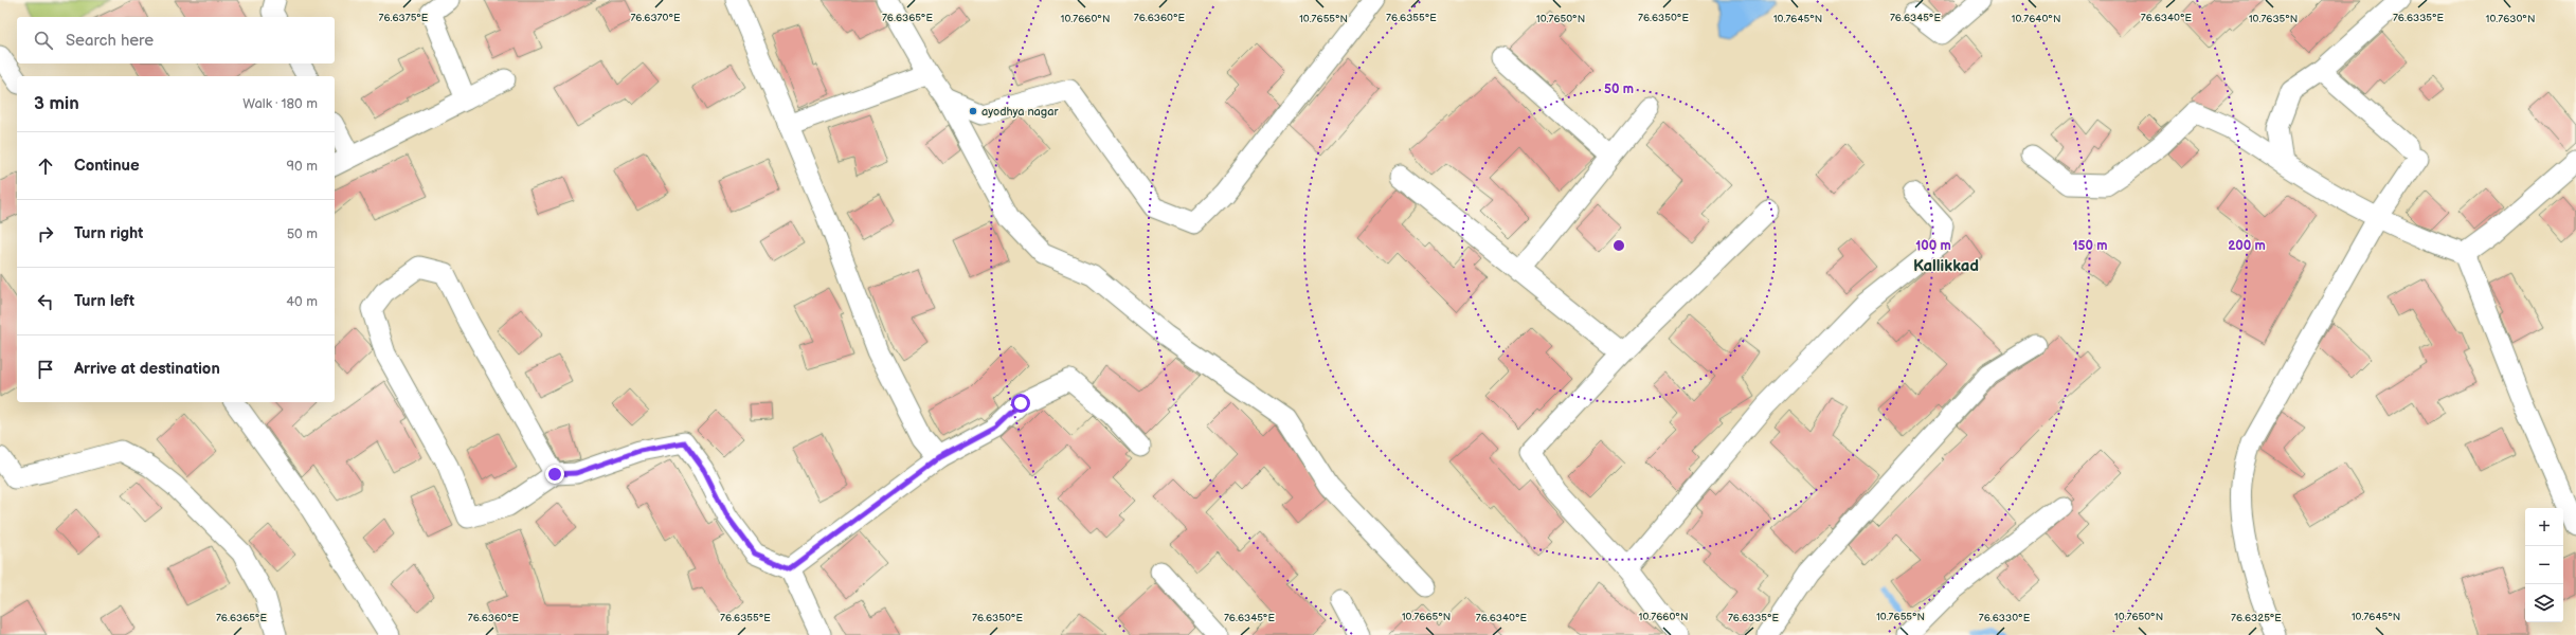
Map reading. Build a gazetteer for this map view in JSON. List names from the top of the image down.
{
  "districts": ["Kallikkad"],
  "places": ["ayodhya nagar"],
  "page": {
    "search": "Search here",
    "heading": ["3 min", "Walk · 180 m"],
    "list": [
      ["Continue", "90 m"],
      ["Turn right", "50 m"],
      ["Turn left", "40 m"],
      "Arrive at destination"
    ],
    "map_buttons": ["+", "−"]
  },
  "coordinates": [
    "76.6355°E",
    "76.6375°E",
    "76.6370°E",
    "76.6365°E",
    "76.6360°E",
    "76.6350°E",
    "76.6345°E",
    "76.6340°E",
    "76.6335°E",
    "10.7630°N",
    "10.7650°N",
    "10.7640°N",
    "10.7635°N",
    "10.7660°N",
    "10.7655°N",
    "10.7645°N",
    "10.7665°N",
    "76.6330°E",
    "76.6325°E"
  ],
  "rings": [
    "50 m",
    "100 m",
    "150 m",
    "200 m"
  ]
}
